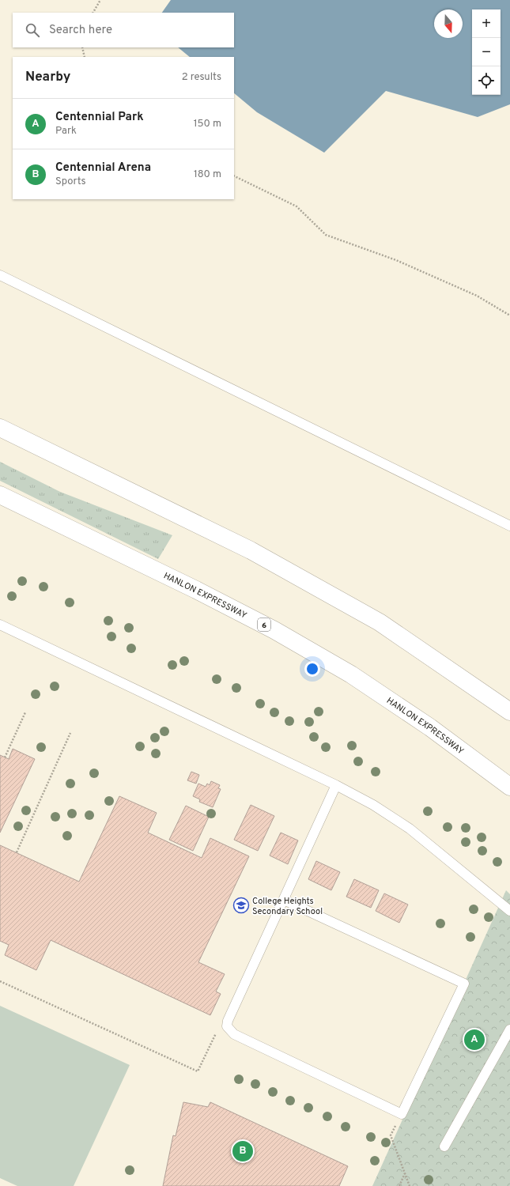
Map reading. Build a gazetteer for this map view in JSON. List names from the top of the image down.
{
  "streets": {
    "highway": ["HANLON EXPRESSWAY", "6"]
  },
  "places": {
    "school or university": ["College Heights Secondary School"]
  },
  "north": "bottom",
  "page": {
    "map_buttons": ["+", "−"],
    "search": "Search here",
    "heading": ["Nearby", "2 results"],
    "list": [
      {
        "mark": "A",
        "name": "Centennial Park",
        "note": "Park",
        "value": "150 m"
      },
      {
        "mark": "B",
        "name": "Centennial Arena",
        "note": "Sports",
        "value": "180 m"
      }
    ],
    "pins": ["A", "B"]
  }
}
